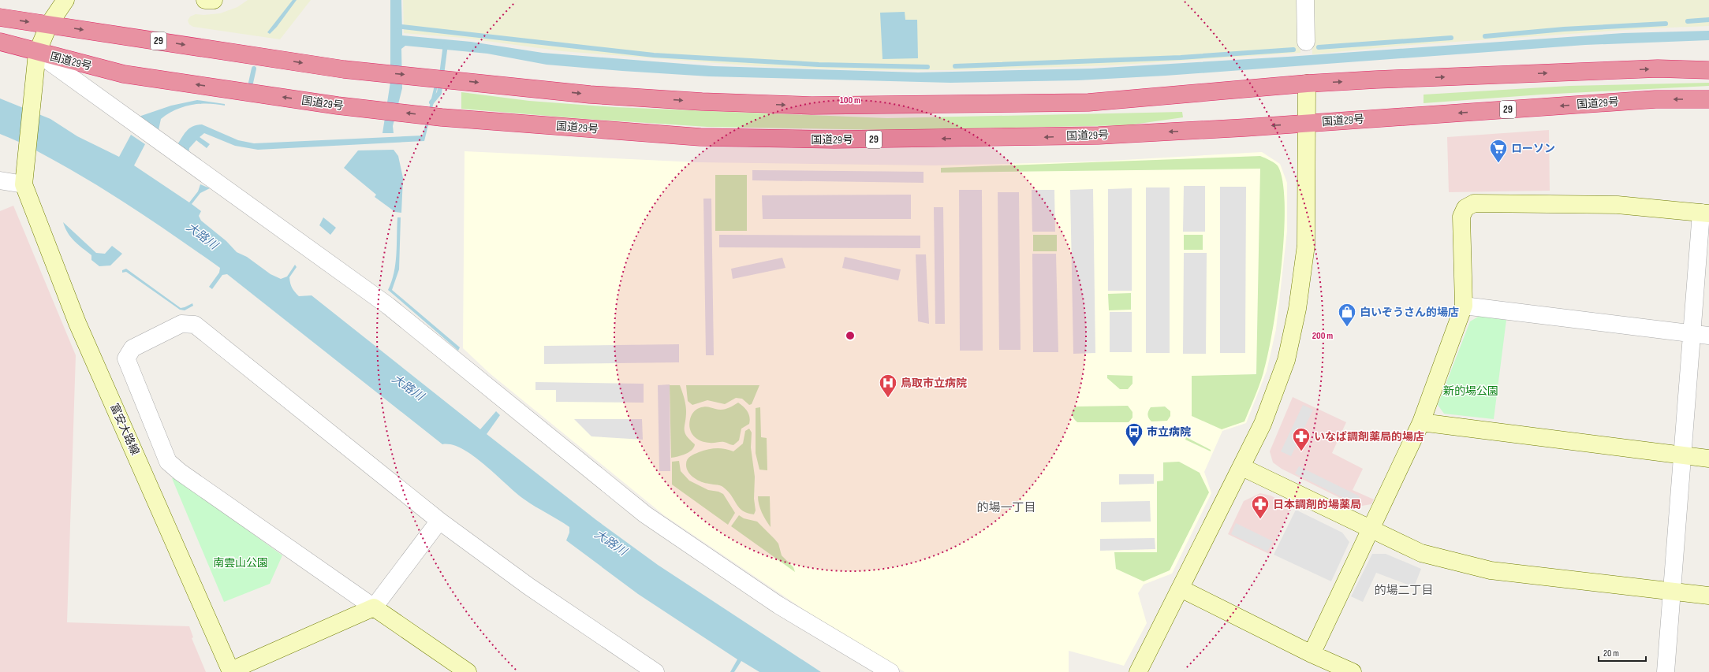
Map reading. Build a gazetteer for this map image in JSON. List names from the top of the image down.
{
  "streets": {
    "highway": ["29", "国道29号"],
    "street": ["富安大路線"]
  },
  "districts": ["的場一丁目", "的場二丁目"],
  "water": ["大路川"],
  "parks": ["新的場公園", "南雲山公園"],
  "places": {
    "supermarket": ["ローソン"],
    "shop": ["白いぞうさん的場店"],
    "hospital": ["鳥取市立病院"],
    "bus stop": ["市立病院"],
    "pharmacy": ["いなば調剤薬局的場店", "日本調剤的場薬局"]
  },
  "scale_bar": "20 m",
  "rings": ["100 m", "200 m"]
}
